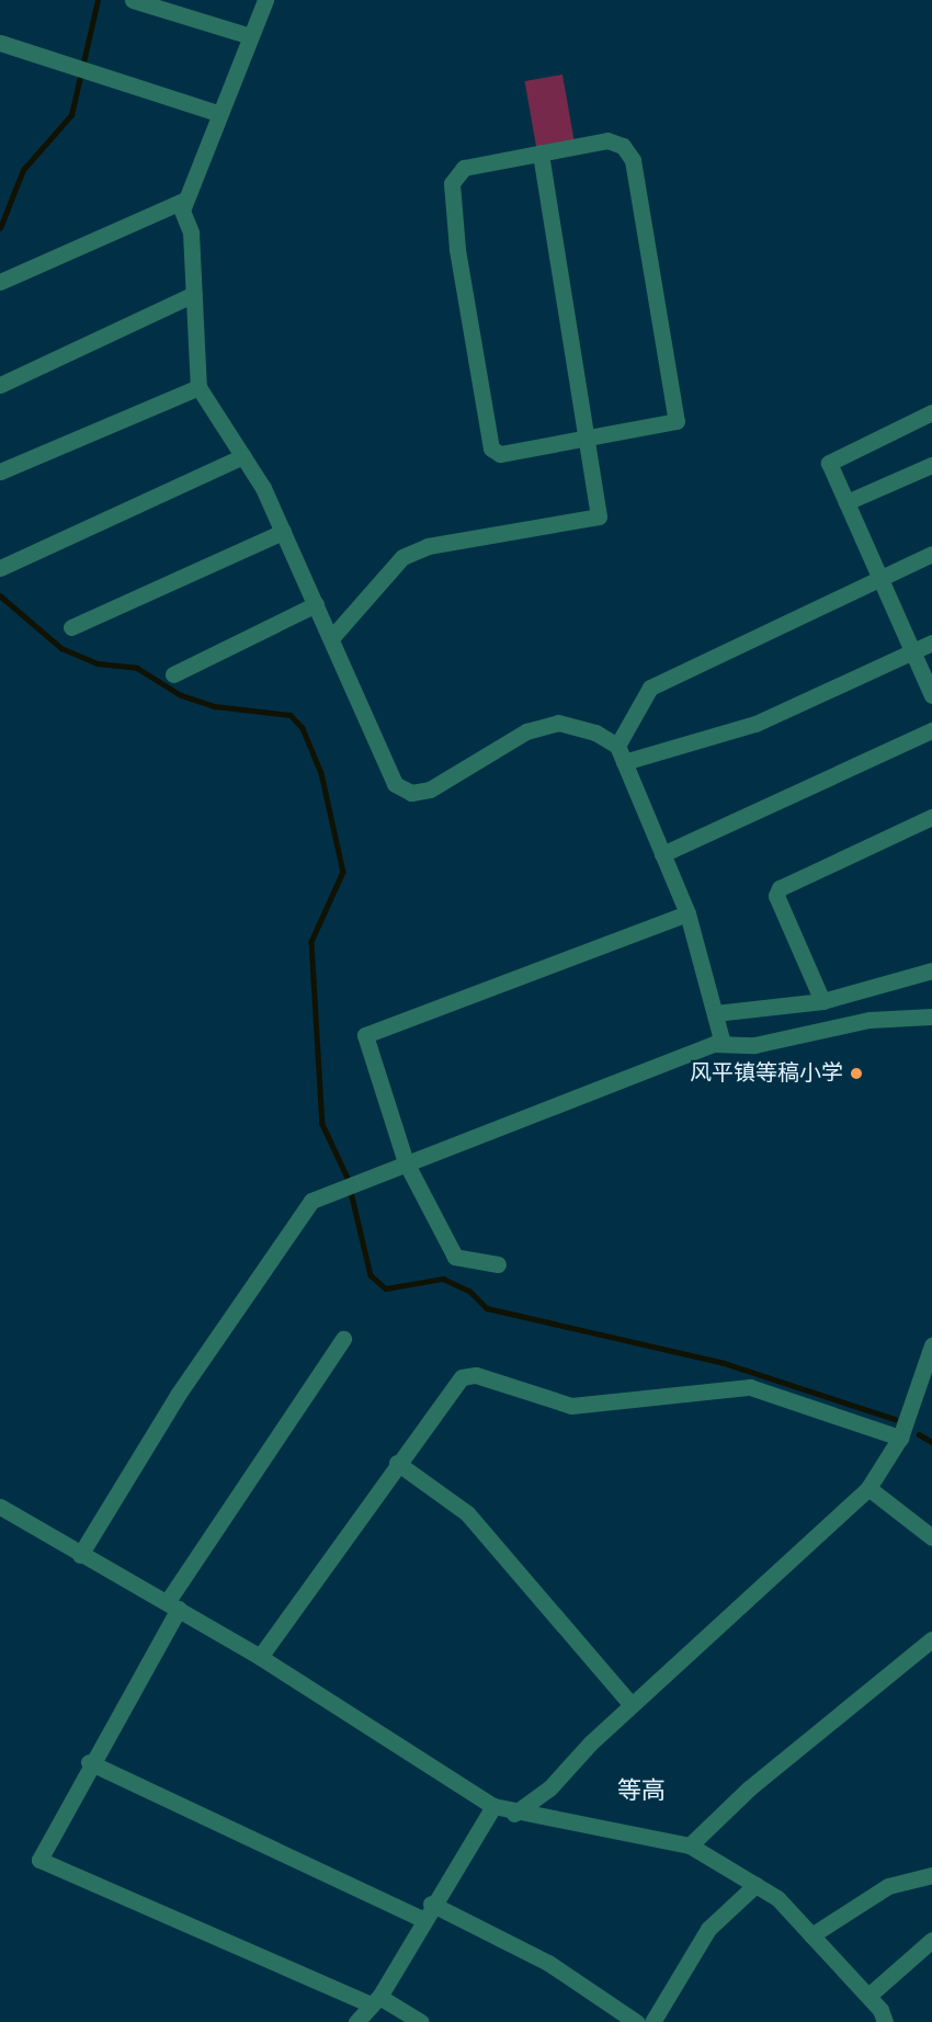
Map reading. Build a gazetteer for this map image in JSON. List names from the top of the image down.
{
  "districts": ["等高"],
  "places": ["风平镇等稿小学"]
}
